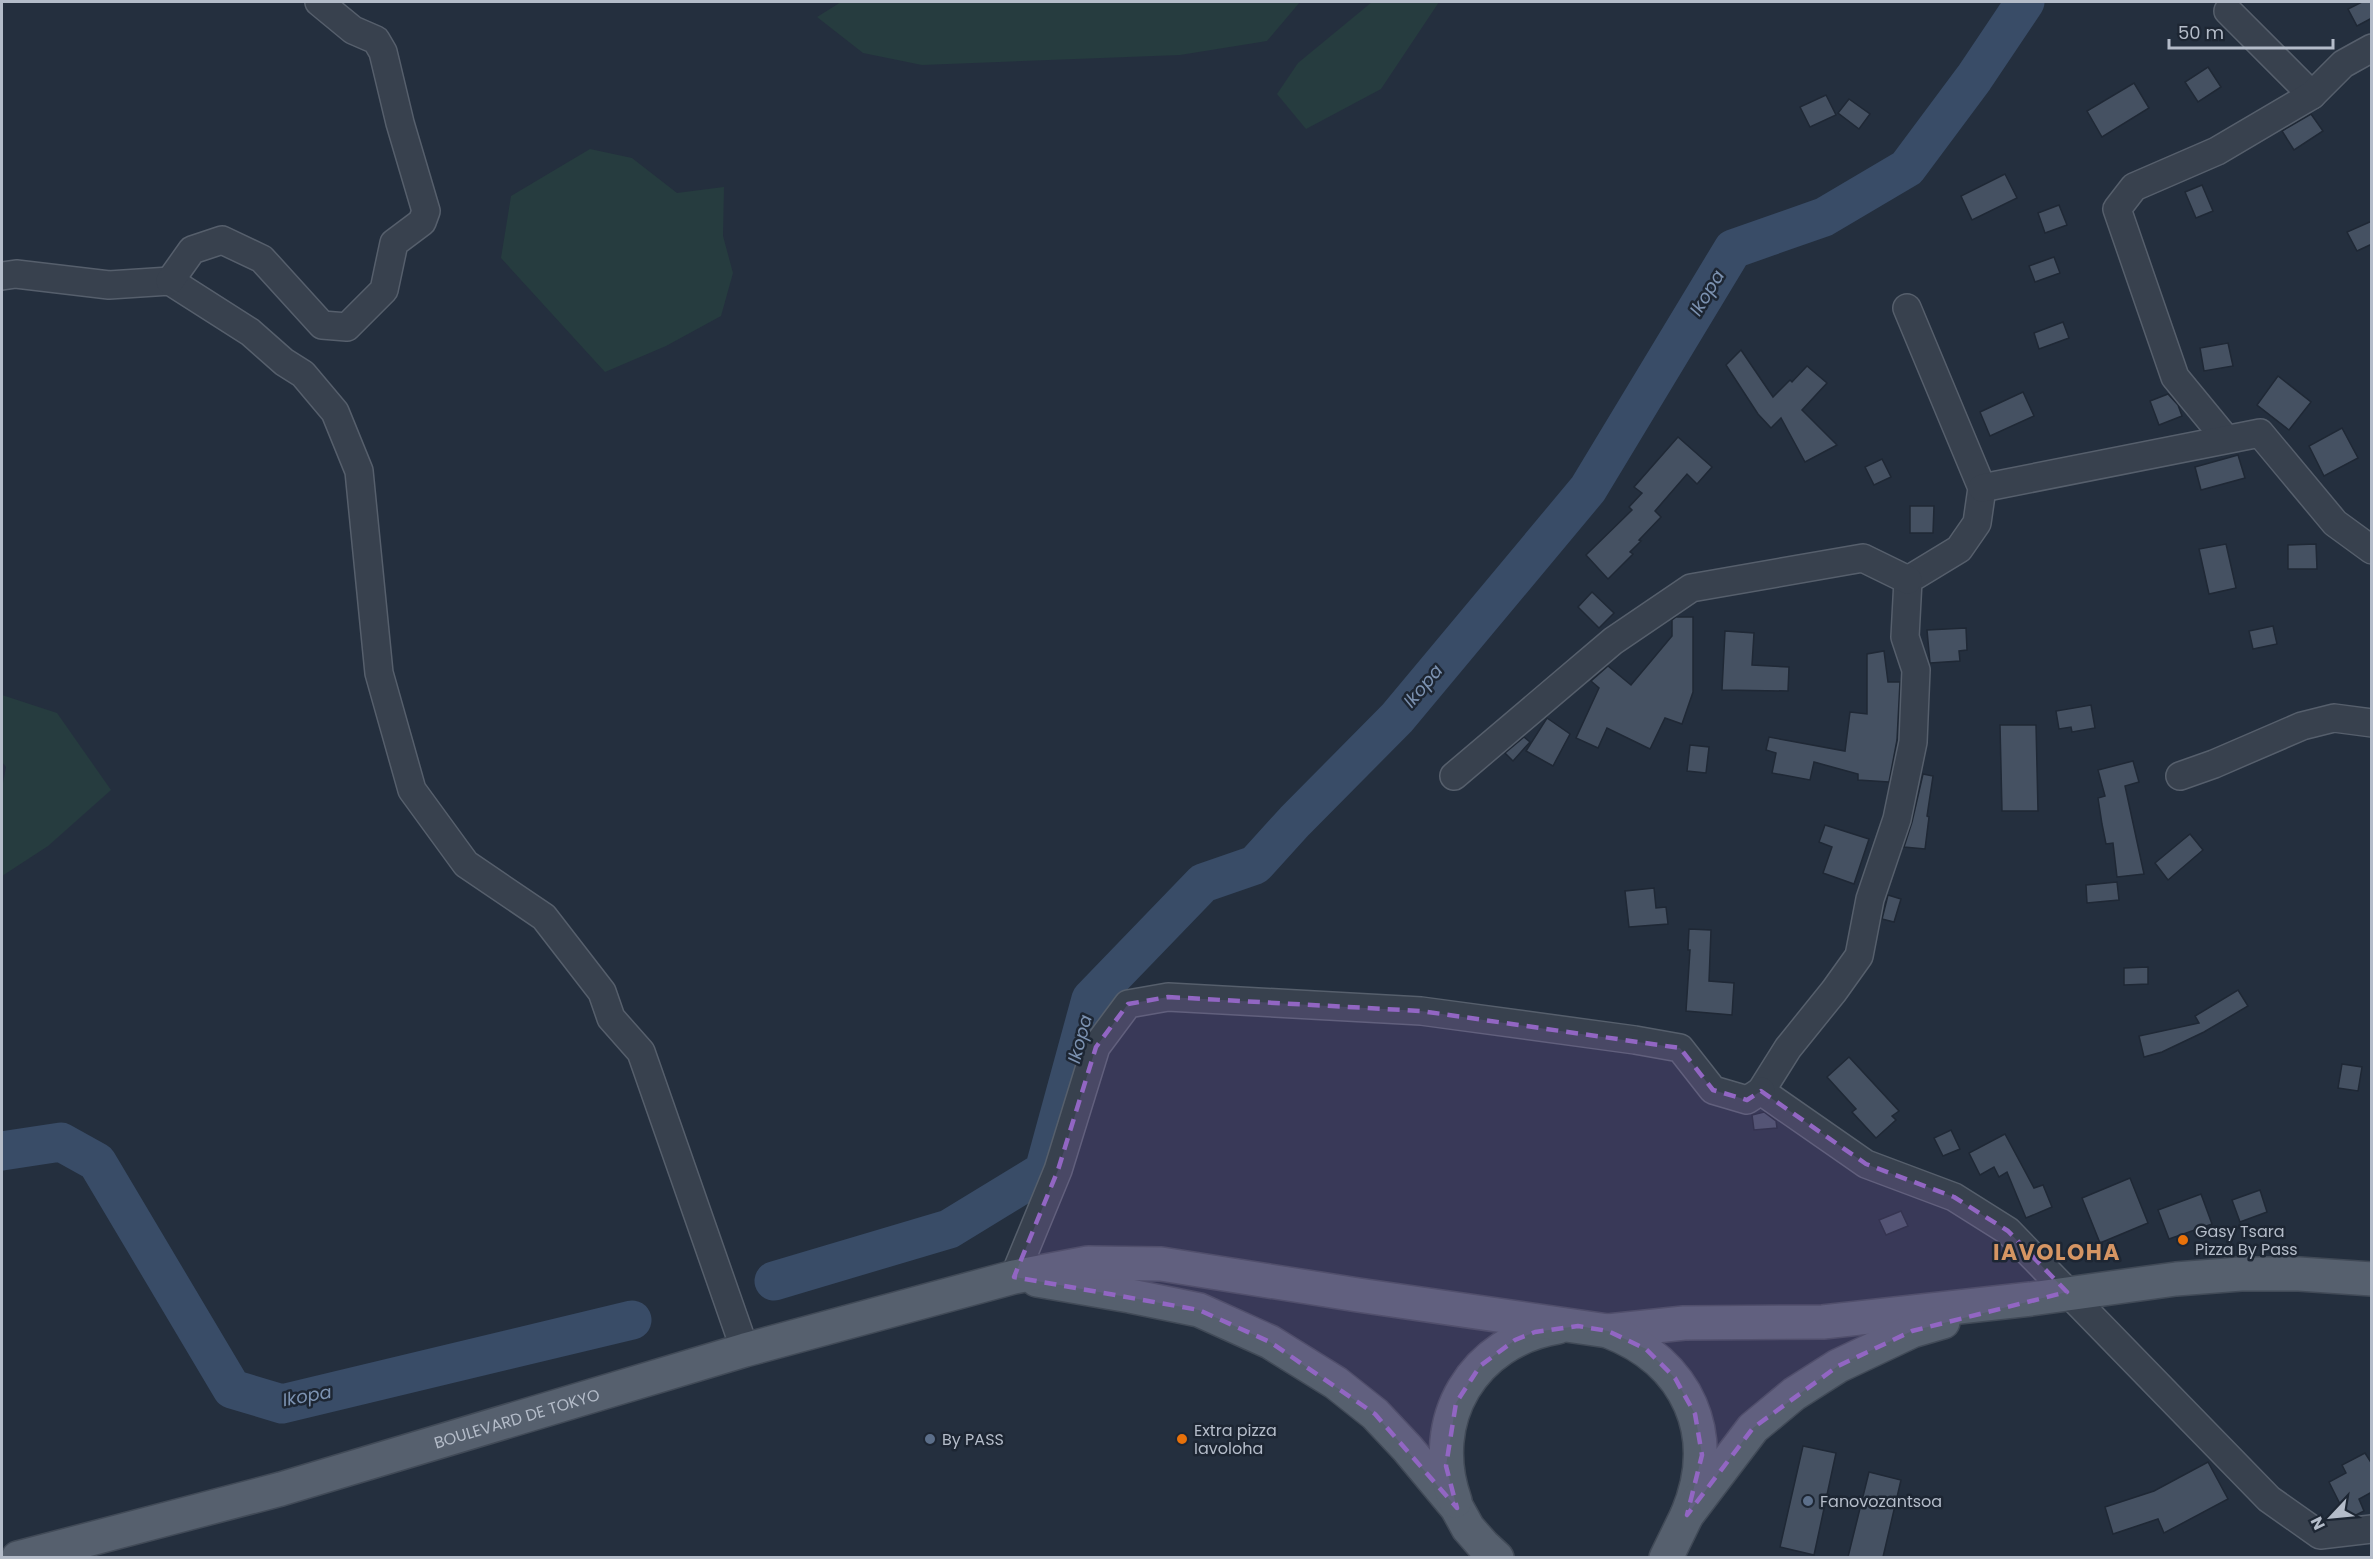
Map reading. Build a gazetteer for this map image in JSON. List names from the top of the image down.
{
  "streets": {
    "main road": ["BOULEVARD DE TOKYO"]
  },
  "districts": ["IAVOLOHA"],
  "water": ["Ikopa"],
  "places": [
    "Gasy Tsara Pizza By Pass",
    "By PASS",
    "Extra pizza Iavoloha",
    "Fanovozantsoa"
  ],
  "scale_bar": "50 m",
  "north": "bottom left"
}
